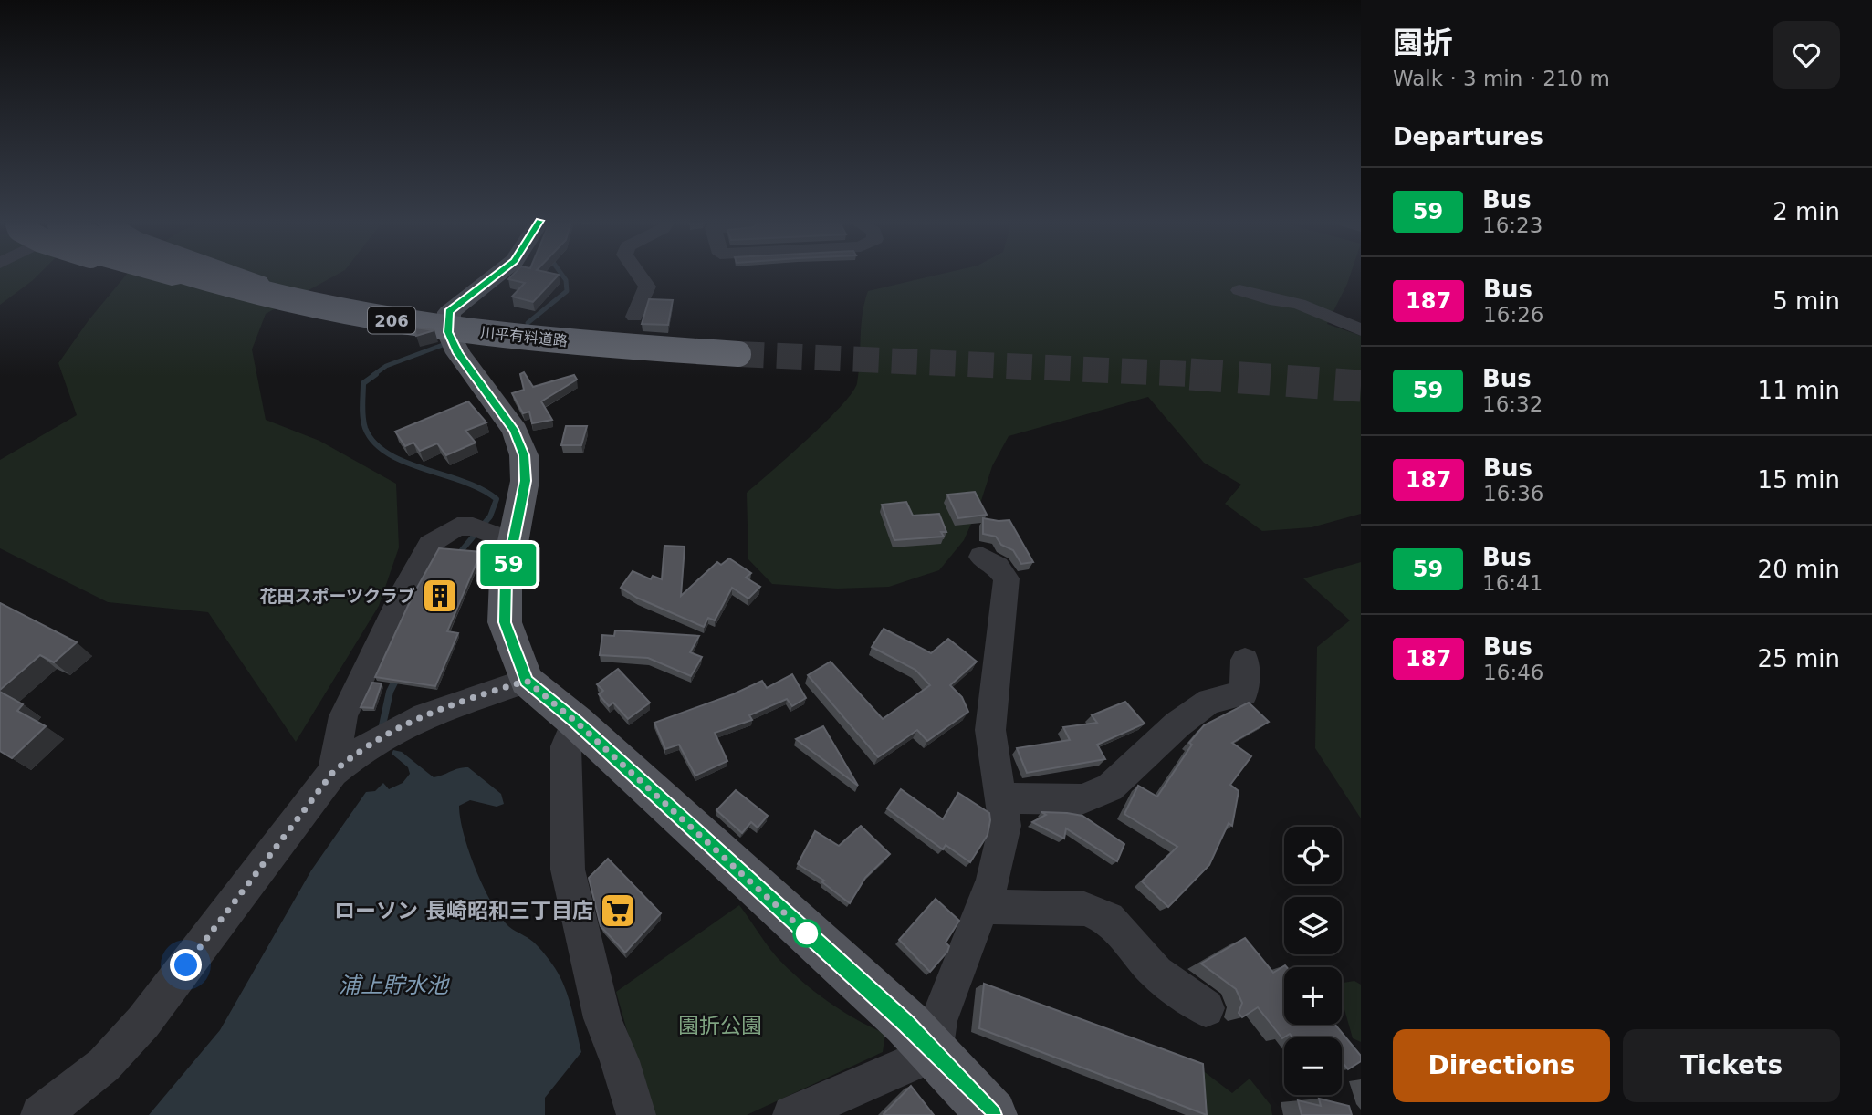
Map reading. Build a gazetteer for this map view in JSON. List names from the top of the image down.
{
  "streets": {
    "highway": ["206", "川平有料道路"]
  },
  "water": ["浦上貯水池"],
  "parks": ["園折公園"],
  "places": {
    "building": ["花田スポーツクラブ"],
    "supermarket": ["ローソン 長崎昭和三丁目店"]
  },
  "lines": ["bus line 59"],
  "page": {
    "on_map": "59",
    "heading": [
      ["園折", "Walk · 3 min · 210 m"],
      "Departures"
    ],
    "list": [
      {
        "mark": "59",
        "name": "Bus",
        "note": "16:23",
        "value": "2 min"
      },
      {
        "mark": "187",
        "name": "Bus",
        "note": "16:26",
        "value": "5 min"
      },
      {
        "mark": "59",
        "name": "Bus",
        "note": "16:32",
        "value": "11 min"
      },
      {
        "mark": "187",
        "name": "Bus",
        "note": "16:36",
        "value": "15 min"
      },
      {
        "mark": "59",
        "name": "Bus",
        "note": "16:41",
        "value": "20 min"
      },
      {
        "mark": "187",
        "name": "Bus",
        "note": "16:46",
        "value": "25 min"
      }
    ],
    "map_buttons": ["+", "−"],
    "buttons": ["Directions", "Tickets"]
  }
}
